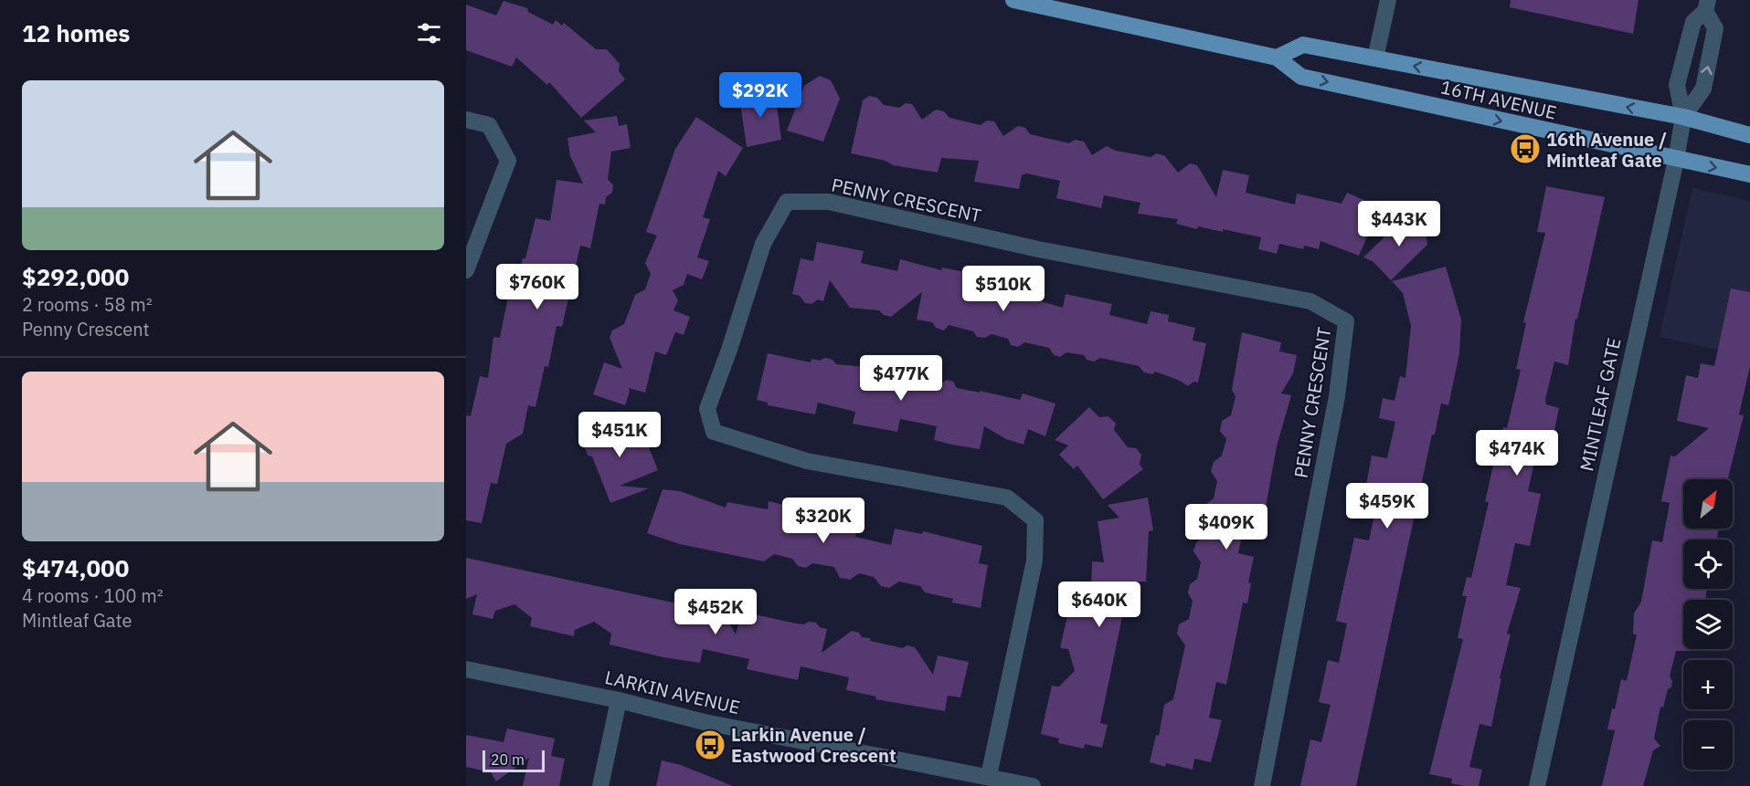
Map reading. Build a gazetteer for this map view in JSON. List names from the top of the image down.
{
  "streets": {
    "main road": ["16TH AVENUE"],
    "street": ["PENNY CRESCENT", "MINTLEAF GATE", "LARKIN AVENUE"]
  },
  "crossings": [
    ["16TH AVENUE", "MINTLEAF GATE"],
    ["PENNY CRESCENT", "LARKIN AVENUE"]
  ],
  "places": {
    "bus stop": ["16th Avenue / Mintleaf Gate", "Larkin Avenue / Eastwood Crescent"]
  },
  "scale_bar": "20 m",
  "north": "top right",
  "page": {
    "heading": "12 homes",
    "list": [
      {
        "name": "$292,000",
        "note": "2 rooms · 58 m² · Penny Crescent"
      },
      {
        "name": "$474,000",
        "note": "4 rooms · 100 m² · Mintleaf Gate"
      }
    ],
    "price": [
      "$292K",
      "$443K",
      "$760K",
      "$510K",
      "$477K",
      "$451K",
      "$474K",
      "$459K",
      "$320K",
      "$409K",
      "$640K",
      "$452K"
    ],
    "map_buttons": ["+", "−"],
    "scale": "20 m"
  }
}
